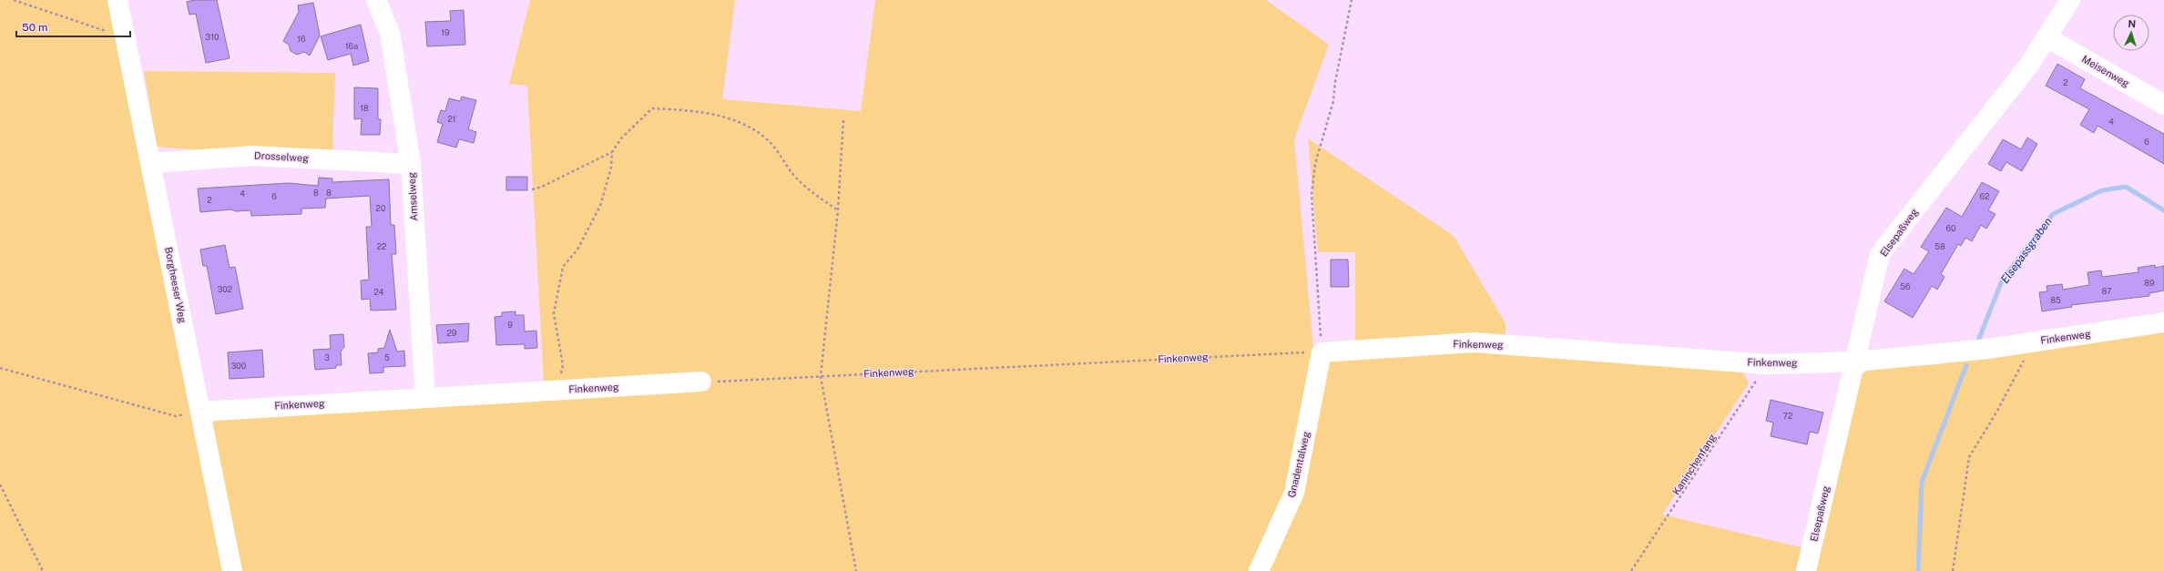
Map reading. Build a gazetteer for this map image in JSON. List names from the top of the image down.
{
  "streets": {
    "street": [
      "Meisenweg",
      "Drosselweg",
      "Amselweg",
      "Elsepaßweg",
      "Borgheeser Weg",
      "Finkenweg",
      "Gnadentalweg"
    ],
    "path": ["Kaninchenfang"]
  },
  "crossings": [
    ["Meisenweg", "Elsepaßweg"],
    ["Drosselweg", "Amselweg"],
    ["Drosselweg", "Borgheeser Weg"],
    ["Amselweg", "Finkenweg"],
    ["Elsepaßweg", "Finkenweg"],
    ["Borgheeser Weg", "Finkenweg"],
    ["Finkenweg", "Gnadentalweg"],
    ["Finkenweg", "Kaninchenfang"]
  ],
  "water": ["Elsepassgraben"],
  "house_numbers": [
    "19",
    "310",
    "16",
    "16a",
    "2",
    "18",
    "21",
    "4",
    "6",
    "8",
    "8",
    "4",
    "6",
    "62",
    "2",
    "20",
    "60",
    "22",
    "58",
    "89",
    "56",
    "302",
    "87",
    "24",
    "85",
    "9",
    "29",
    "3",
    "5",
    "300",
    "72"
  ],
  "scale_bar": "50 m",
  "north": "top"
}
